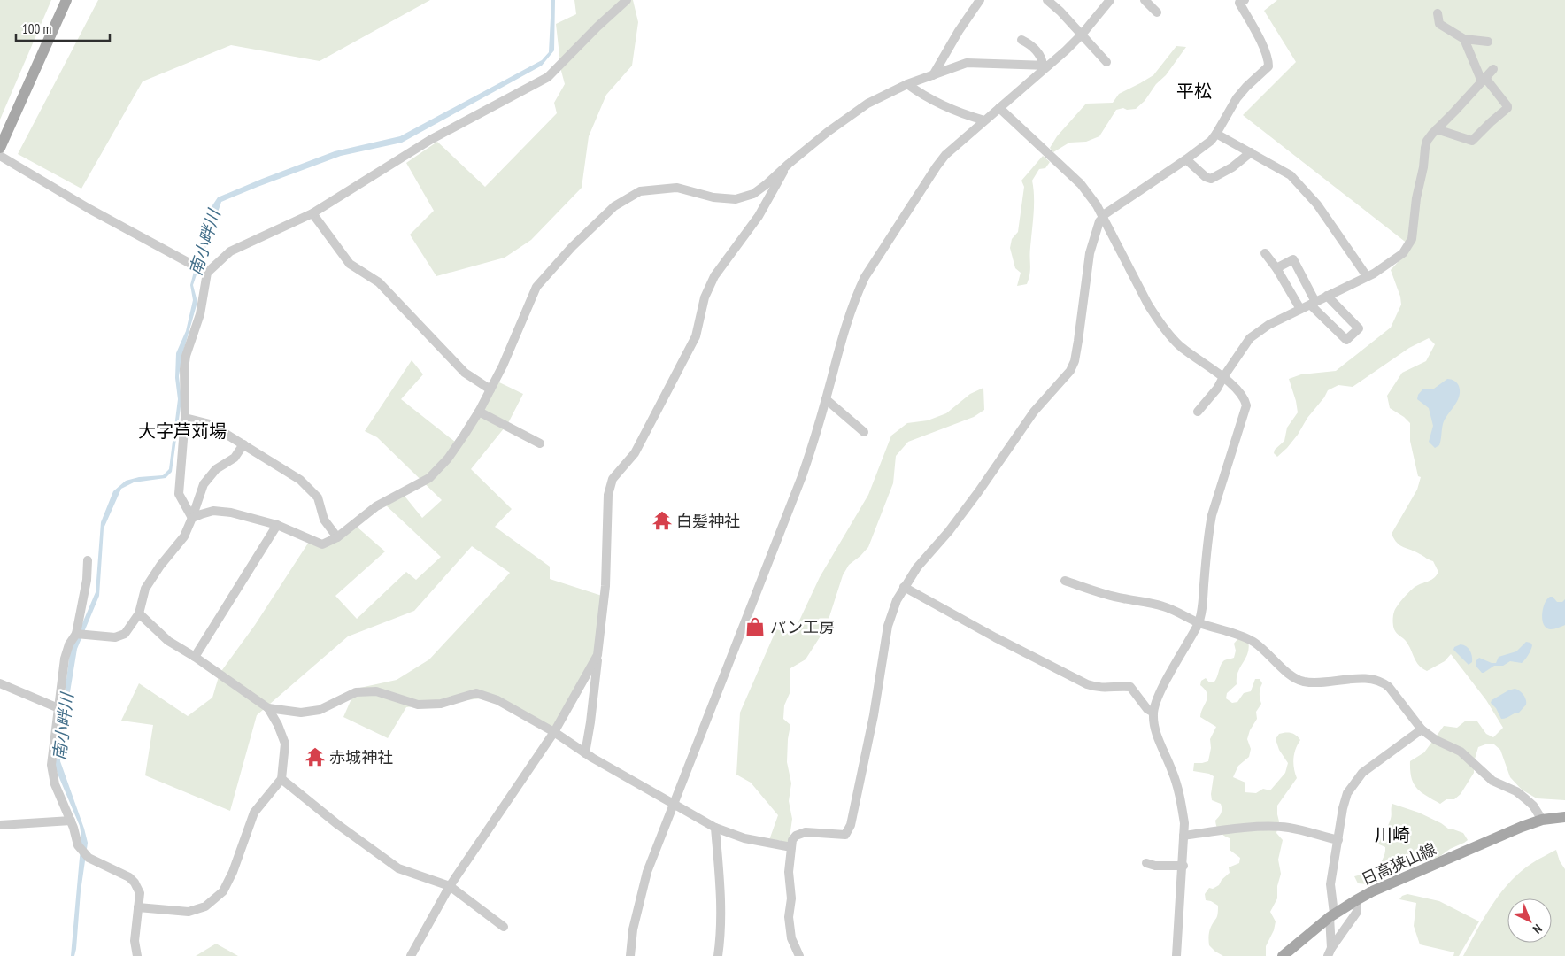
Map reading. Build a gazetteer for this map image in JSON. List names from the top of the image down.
{
  "streets": {
    "main road": ["日高狭山線"]
  },
  "districts": ["平松", "大字芦苅場", "川崎"],
  "water": ["南小畔川"],
  "places": {
    "temple": ["白髪神社", "赤城神社"],
    "shop": ["パン工房"]
  },
  "scale_bar": "100 m",
  "north": "bottom right"
}
